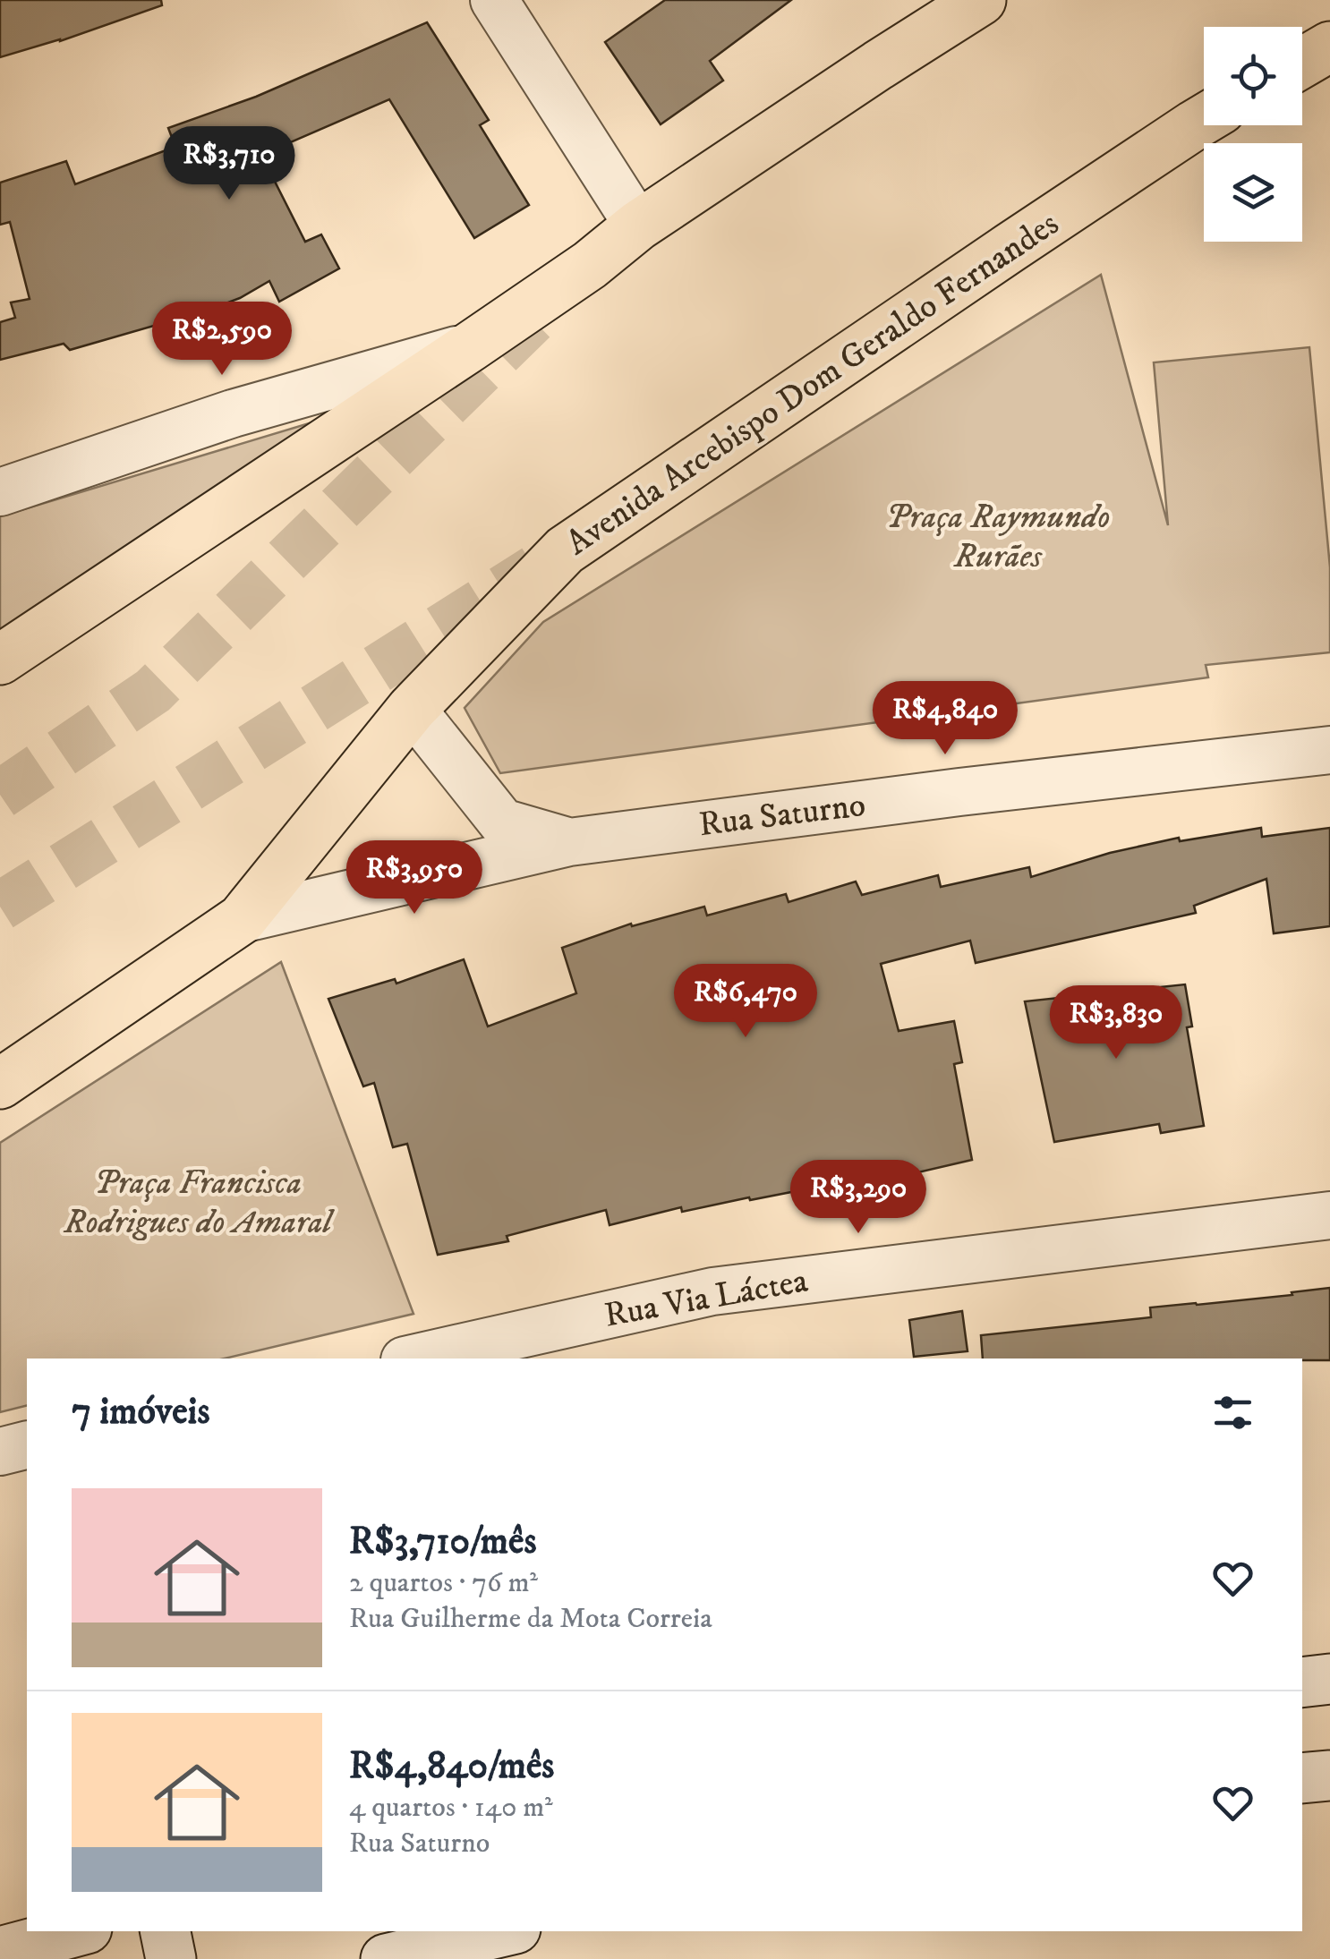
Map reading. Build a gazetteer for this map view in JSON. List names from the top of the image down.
{
  "streets": {
    "main road": ["Avenida Arcebispo Dom Geraldo Fernandes"],
    "street": ["Rua Saturno", "Rua Via Láctea"]
  },
  "crossings": [
    ["Avenida Arcebispo Dom Geraldo Fernandes", "Rua Saturno"]
  ],
  "parks": ["Praça Raymundo Rurães", "Praça Francisca Rodrigues do Amaral"],
  "page": {
    "price": [
      "R$3,710",
      "R$2,590",
      "R$4,840",
      "R$3,950",
      "R$6,470",
      "R$3,830",
      "R$3,290"
    ],
    "heading": "7 imóveis",
    "list": [
      {
        "name": "R$3,710/mês",
        "note": "2 quartos · 76 m² · Rua Guilherme da Mota Correia"
      },
      {
        "name": "R$4,840/mês",
        "note": "4 quartos · 140 m² · Rua Saturno"
      }
    ]
  }
}
